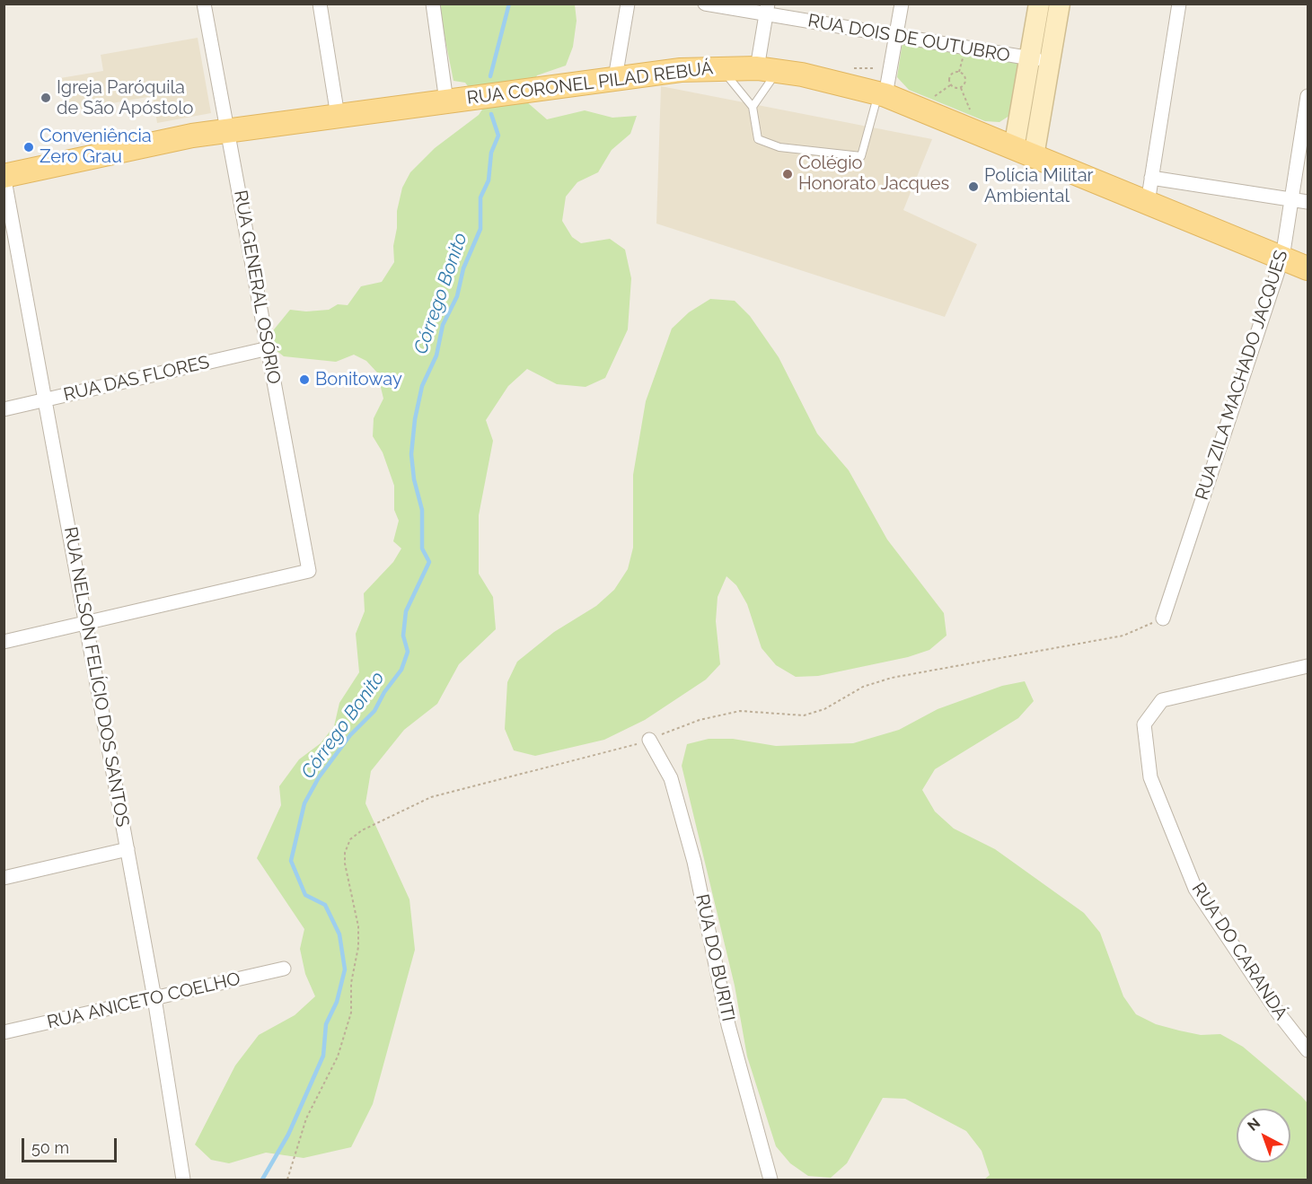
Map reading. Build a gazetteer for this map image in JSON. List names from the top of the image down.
{
  "streets": {
    "main road": ["RUA CORONEL PILAD REBUÁ"],
    "street": [
      "RUA DOIS DE OUTUBRO",
      "RUA GENERAL OSÓRIO",
      "RUA ZILA MACHADO JACQUES",
      "RUA DAS FLORES",
      "RUA NELSON FELÍCIO DOS SANTOS",
      "RUA DO CARANDÁ",
      "RUA DO BURITI",
      "RUA ANICETO COELHO"
    ]
  },
  "crossings": [
    ["RUA CORONEL PILAD REBUÁ", "RUA GENERAL OSÓRIO"],
    ["RUA CORONEL PILAD REBUÁ", "RUA ZILA MACHADO JACQUES"],
    ["RUA CORONEL PILAD REBUÁ", "RUA NELSON FELÍCIO DOS SANTOS"],
    ["RUA GENERAL OSÓRIO", "RUA DAS FLORES"],
    ["RUA GENERAL OSÓRIO", "RUA NELSON FELÍCIO DOS SANTOS"],
    ["RUA DAS FLORES", "RUA NELSON FELÍCIO DOS SANTOS"],
    ["RUA NELSON FELÍCIO DOS SANTOS", "RUA ANICETO COELHO"]
  ],
  "water": ["Córrego Bonito"],
  "places": [
    "Igreja Paróquila de São Apóstolo",
    "Conveniência Zero Grau",
    "Colégio Honorato Jacques",
    "Polícia Militar Ambiental",
    "Bonitoway"
  ],
  "scale_bar": "50 m",
  "north": "top left"
}
